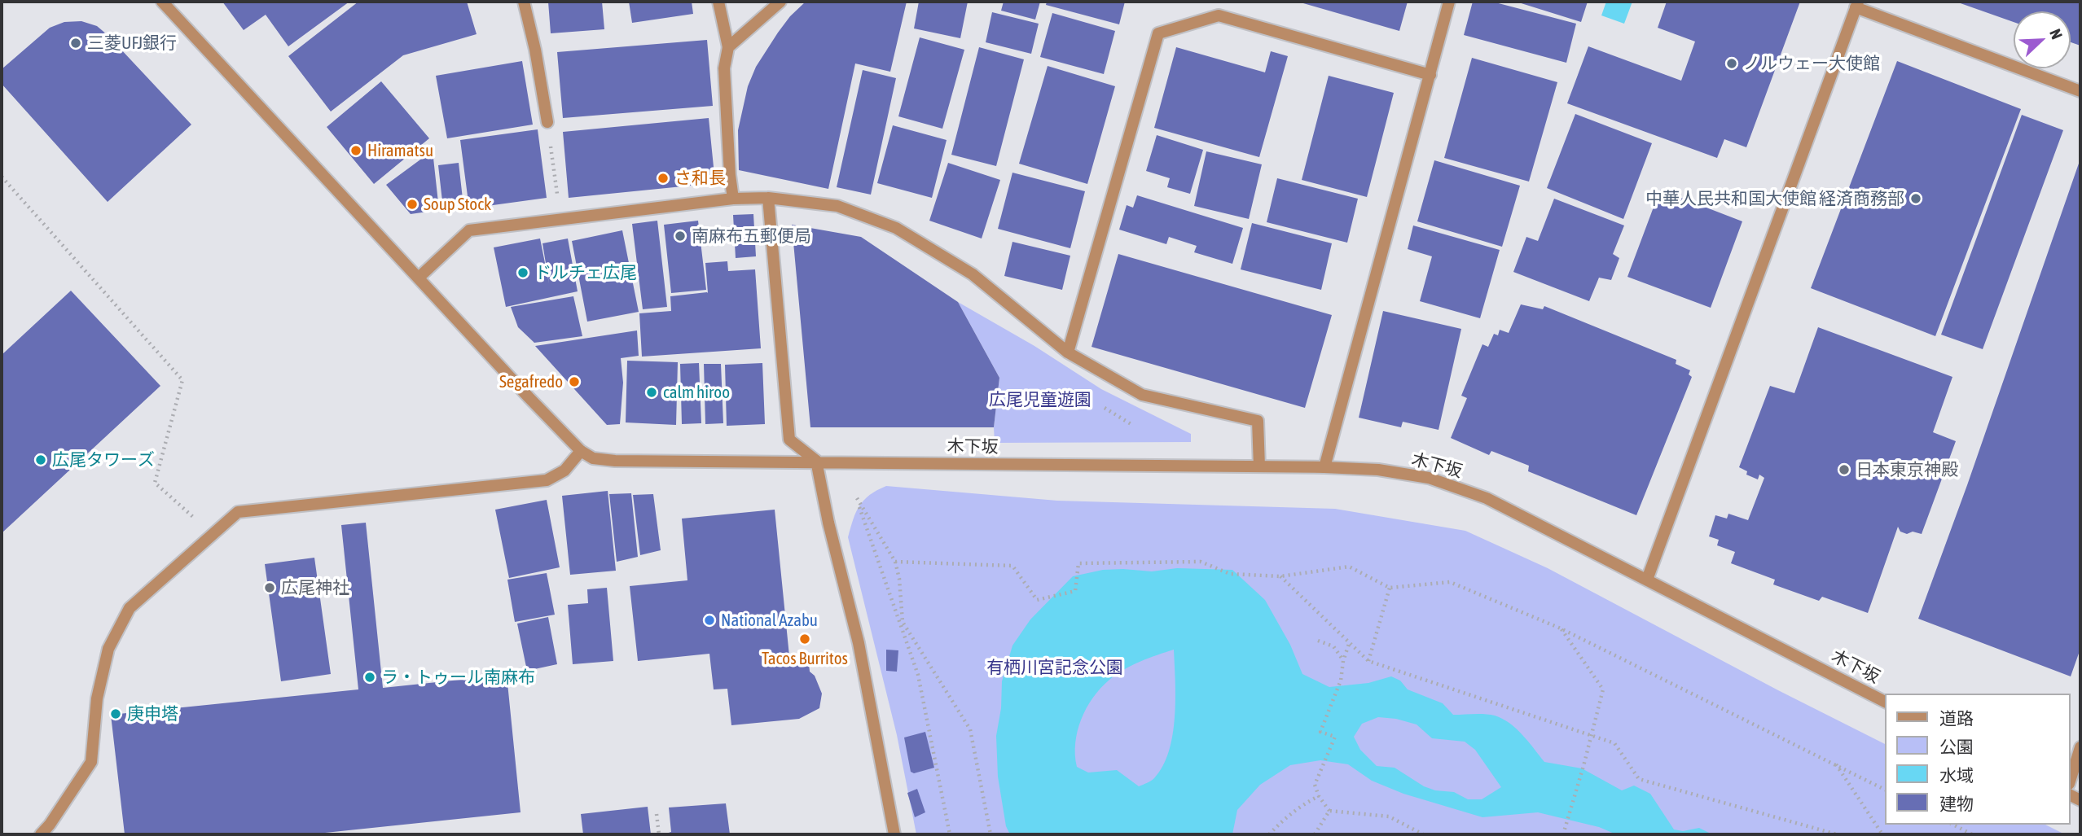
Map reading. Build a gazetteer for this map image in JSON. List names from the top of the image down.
{
  "streets": {
    "street": ["木下坂"]
  },
  "parks": ["広尾児童遊園", "有栖川宮記念公園"],
  "places": [
    "三菱UFJ銀行",
    "ノルウェー大使館",
    "Hiramatsu",
    "さ和長",
    "中華人民共和国大使館 経済商務部",
    "Soup Stock",
    "南麻布五郵便局",
    "ドルチェ広尾",
    "Segafredo",
    "calm hiroo",
    "広尾タワーズ",
    "日本東京神殿",
    "広尾神社",
    "National Azabu",
    "Tacos Burritos",
    "ラ・トゥール南麻布",
    "庚申塔"
  ],
  "legend": [
    "道路",
    "公園",
    "水域",
    "建物"
  ],
  "north": "top right"
}
